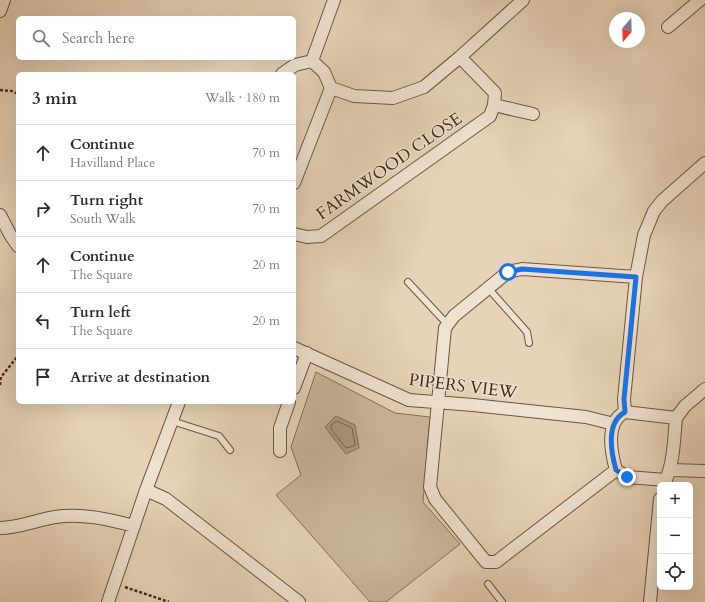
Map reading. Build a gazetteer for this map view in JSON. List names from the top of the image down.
{
  "streets": {
    "street": ["FARMWOOD CLOSE", "PIPERS VIEW"]
  },
  "north": "bottom",
  "page": {
    "search": "Search here",
    "heading": ["3 min", "Walk · 180 m"],
    "list": [
      ["Continue", "Havilland Place", "70 m"],
      ["Turn right", "South Walk", "70 m"],
      ["Continue", "The Square", "20 m"],
      ["Turn left", "The Square", "20 m"],
      "Arrive at destination"
    ],
    "map_buttons": ["+", "−"]
  }
}
